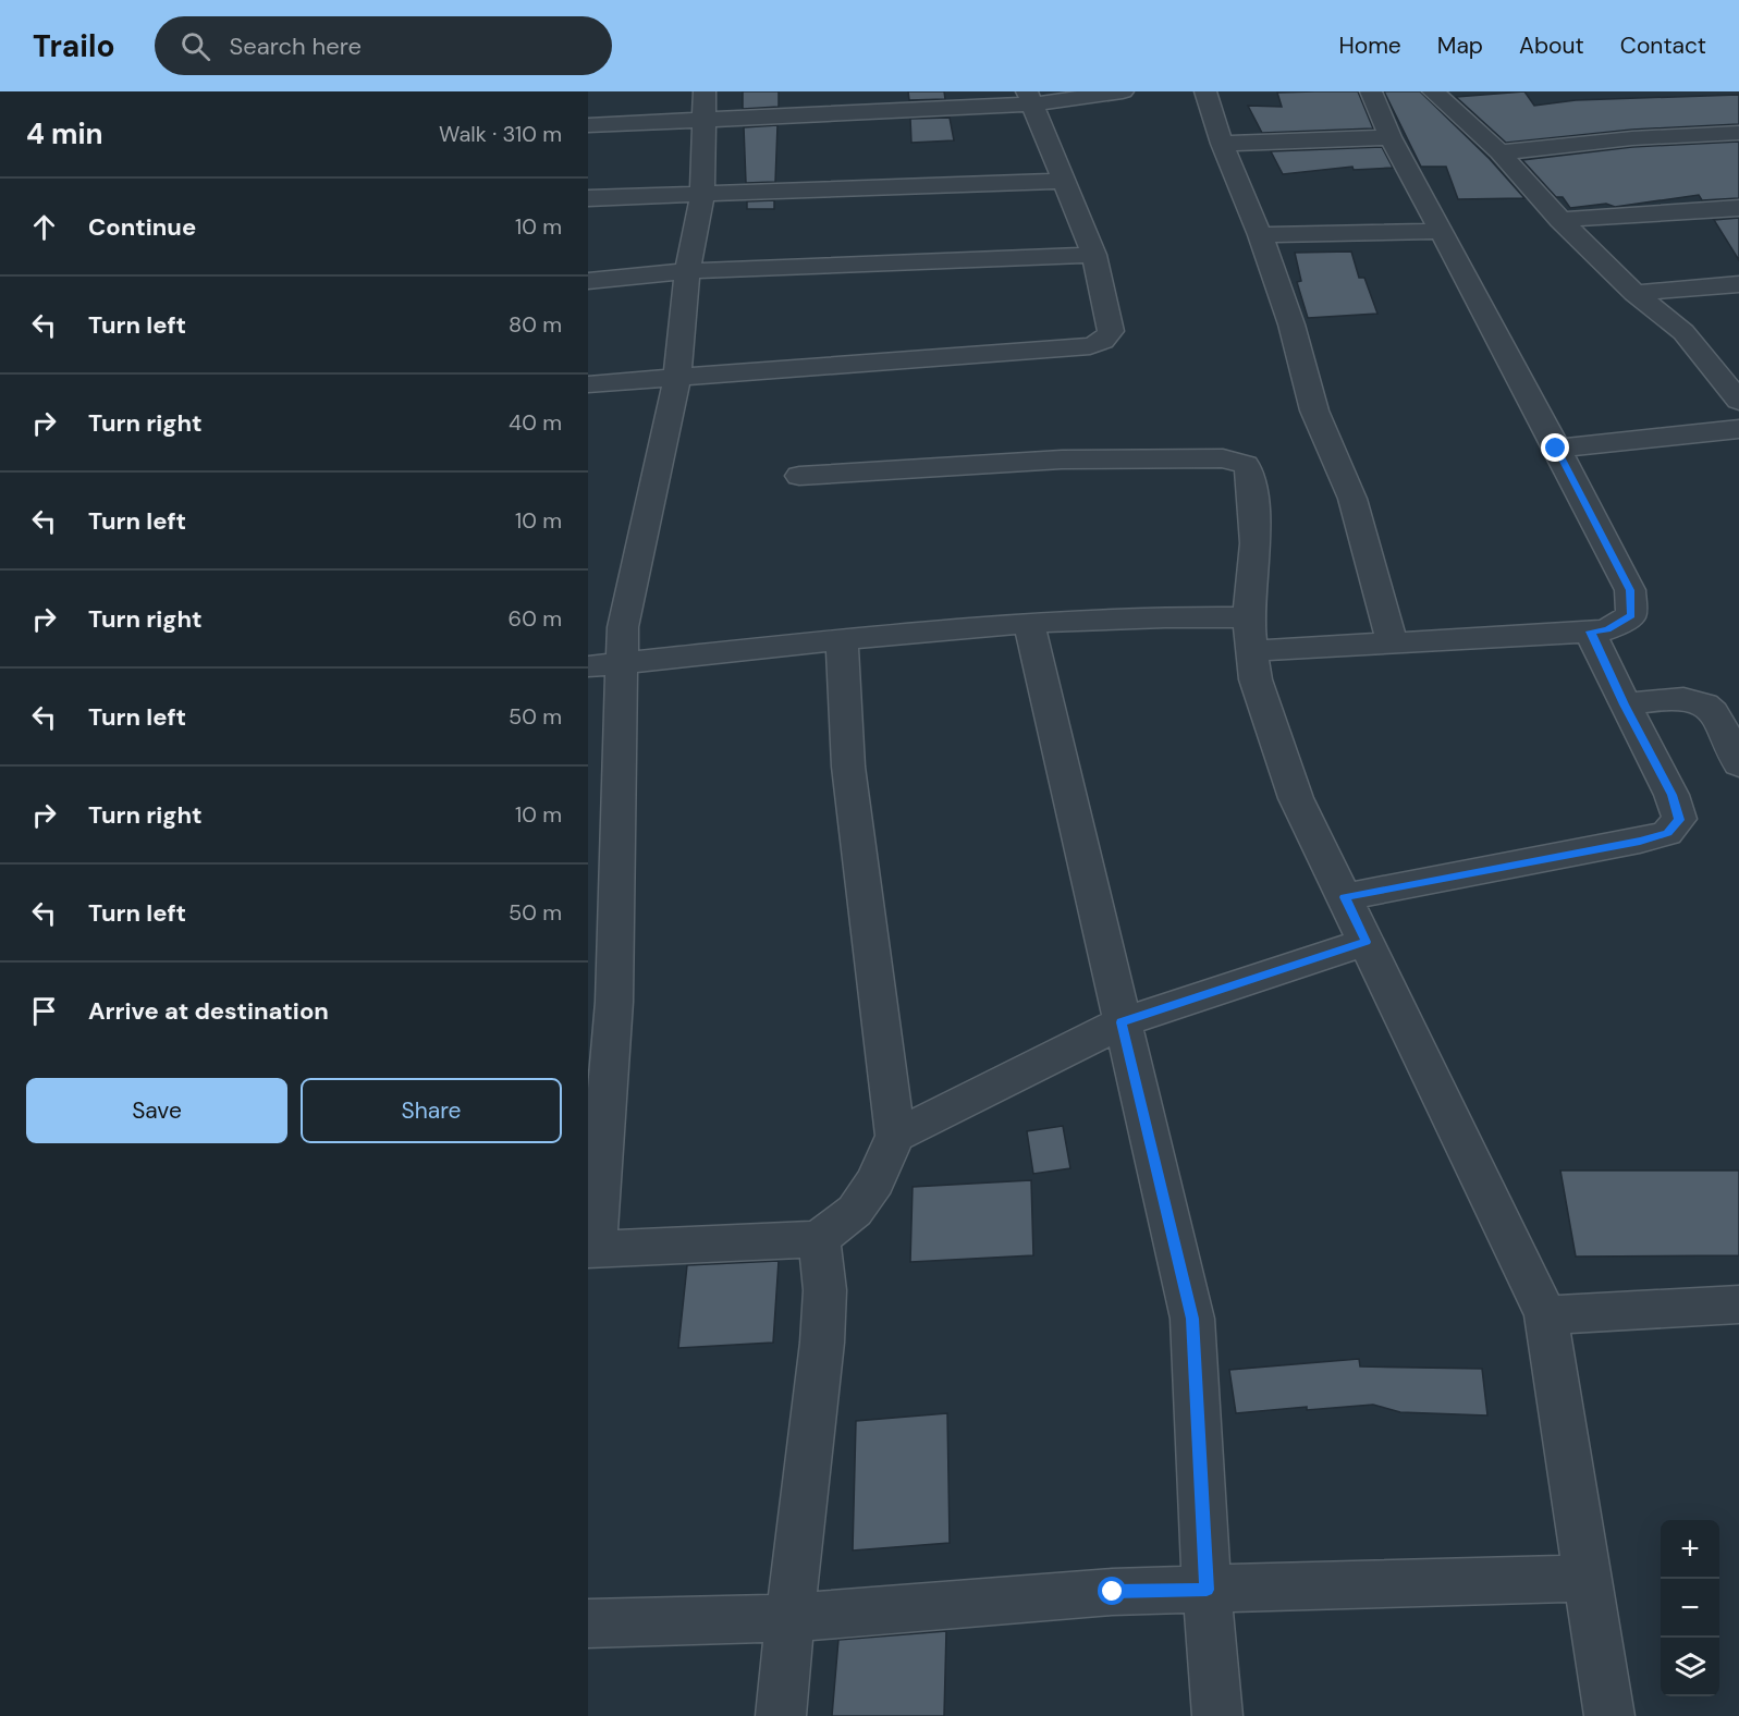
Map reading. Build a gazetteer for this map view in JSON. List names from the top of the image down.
{
  "page": {
    "header": "Trailo",
    "search": "Search here",
    "nav": [
      "Home",
      "Map",
      "About",
      "Contact"
    ],
    "heading": ["4 min", "Walk · 310 m"],
    "list": [
      ["Continue", "10 m"],
      ["Turn left", "80 m"],
      ["Turn right", "40 m"],
      ["Turn left", "10 m"],
      ["Turn right", "60 m"],
      ["Turn left", "50 m"],
      ["Turn right", "10 m"],
      ["Turn left", "50 m"],
      "Arrive at destination"
    ],
    "buttons": ["Save", "Share"],
    "map_buttons": ["+", "−"]
  }
}
